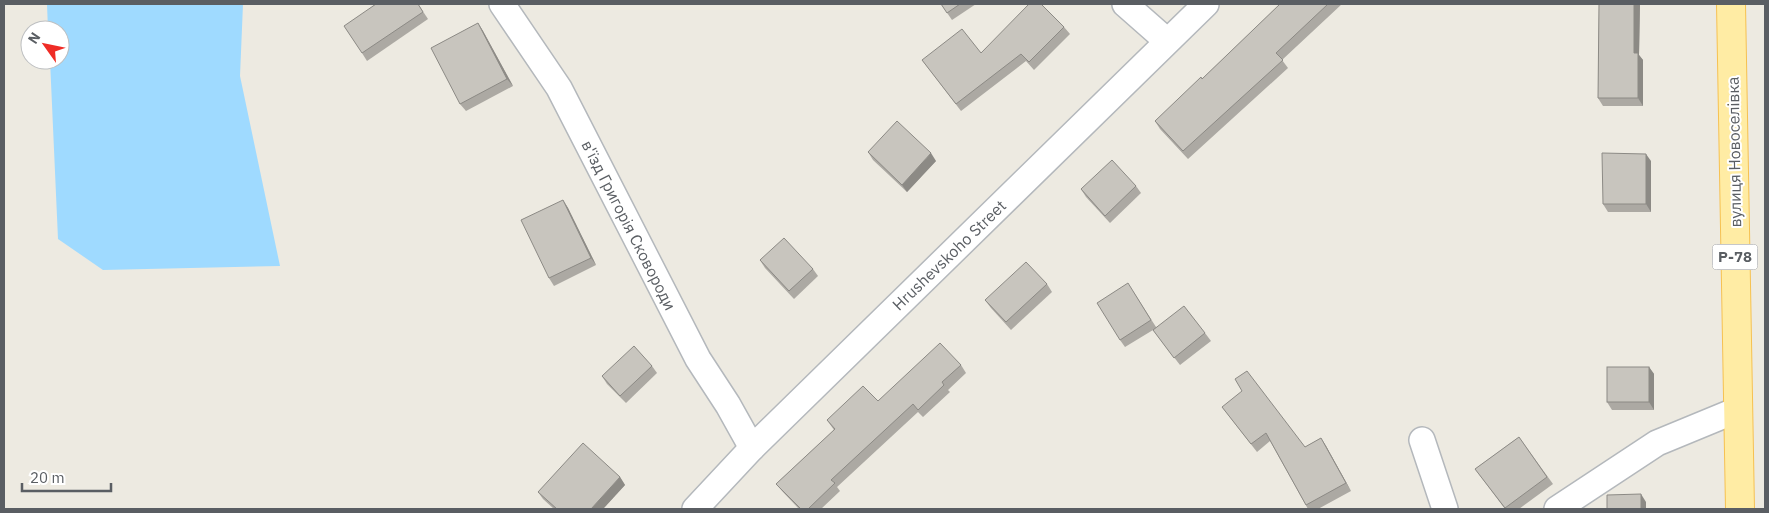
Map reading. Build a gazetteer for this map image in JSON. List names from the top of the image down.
{
  "streets": {
    "main road": ["вулиця Новоселівка", "Р-78"],
    "street": ["в'їзд Григорія Сковороди", "Hrushevskoho Street"]
  },
  "crossings": [
    ["в'їзд Григорія Сковороди", "Hrushevskoho Street"]
  ],
  "scale_bar": "20 m",
  "north": "top left"
}
